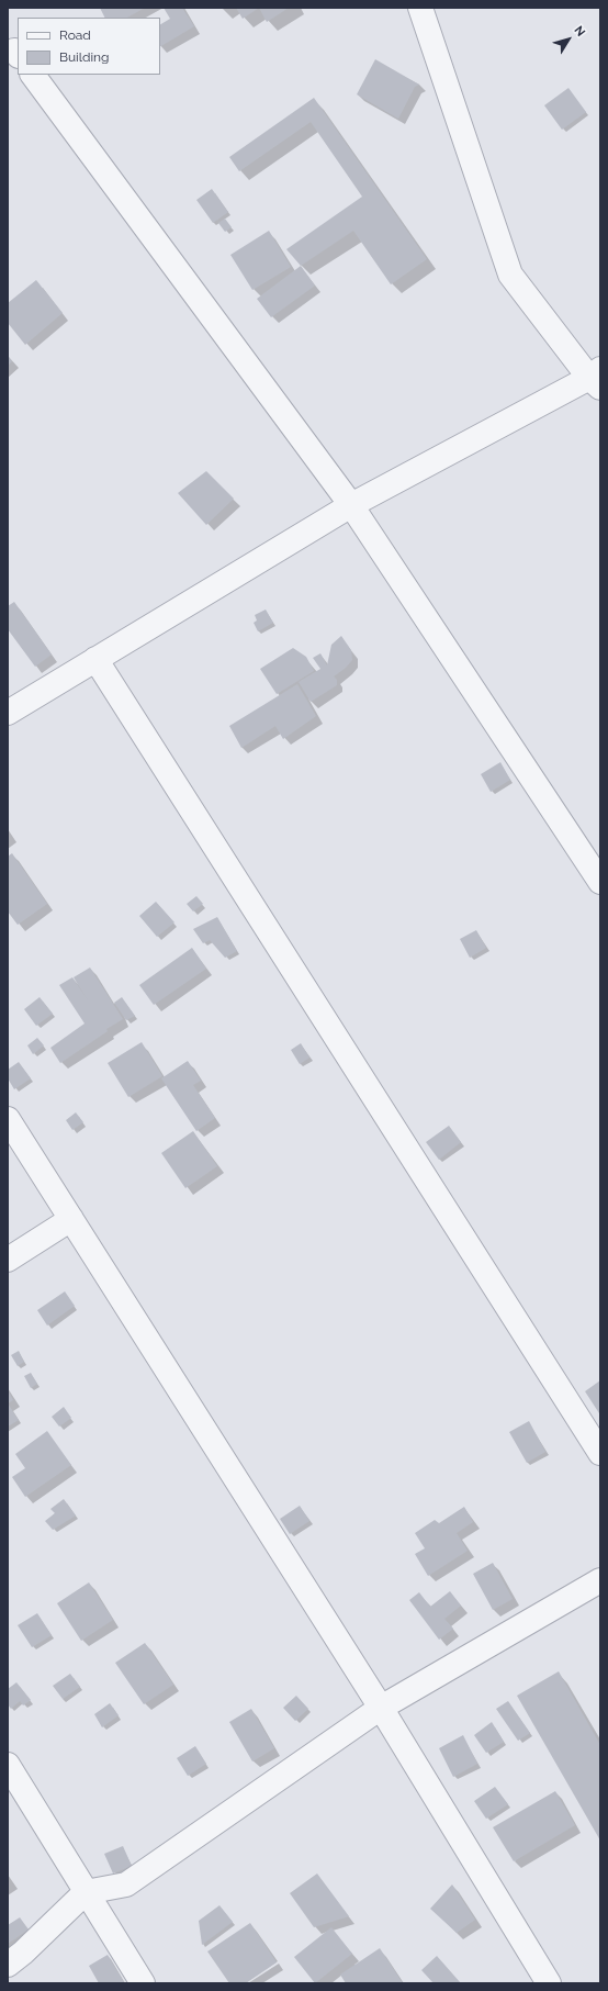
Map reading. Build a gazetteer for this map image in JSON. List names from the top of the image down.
{
  "legend": ["Road", "Building"],
  "north": "top right"
}
